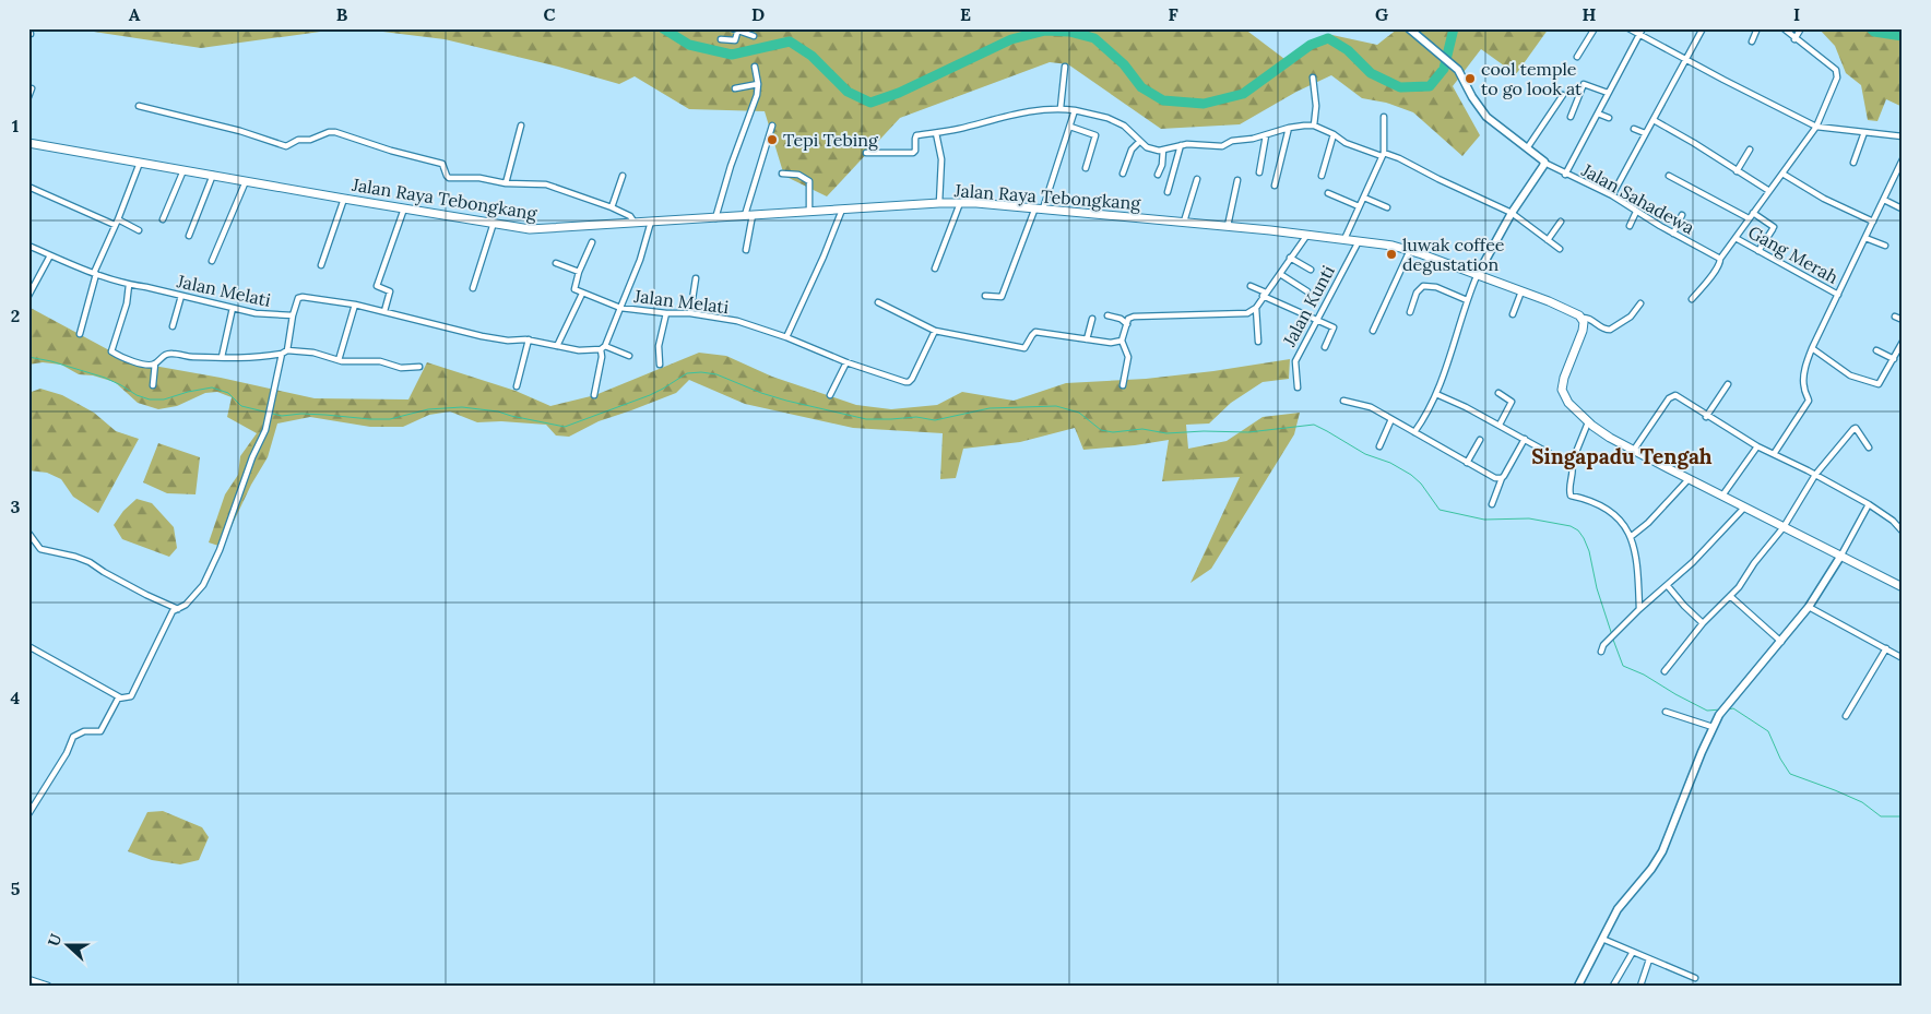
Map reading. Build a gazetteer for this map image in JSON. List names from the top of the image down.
{
  "streets": {
    "main road": ["Jalan Raya Tebongkang"],
    "street": [
      "Jalan Sahadewa",
      "Gang Merah",
      "Jalan Melati",
      "Jalan Kunti"
    ]
  },
  "crossings": [
    ["Jalan Raya Tebongkang", "Jalan Kunti"]
  ],
  "districts": ["Singapadu Tengah"],
  "places": ["cool temple to go look at", "Tepi Tebing", "luwak coffee degustation"],
  "north": "left",
  "grid": {
    "columns": [
      "A",
      "B",
      "C",
      "D",
      "E",
      "F",
      "G",
      "H",
      "I"
    ],
    "rows": [
      "1",
      "2",
      "3",
      "4",
      "5"
    ]
  }
}
